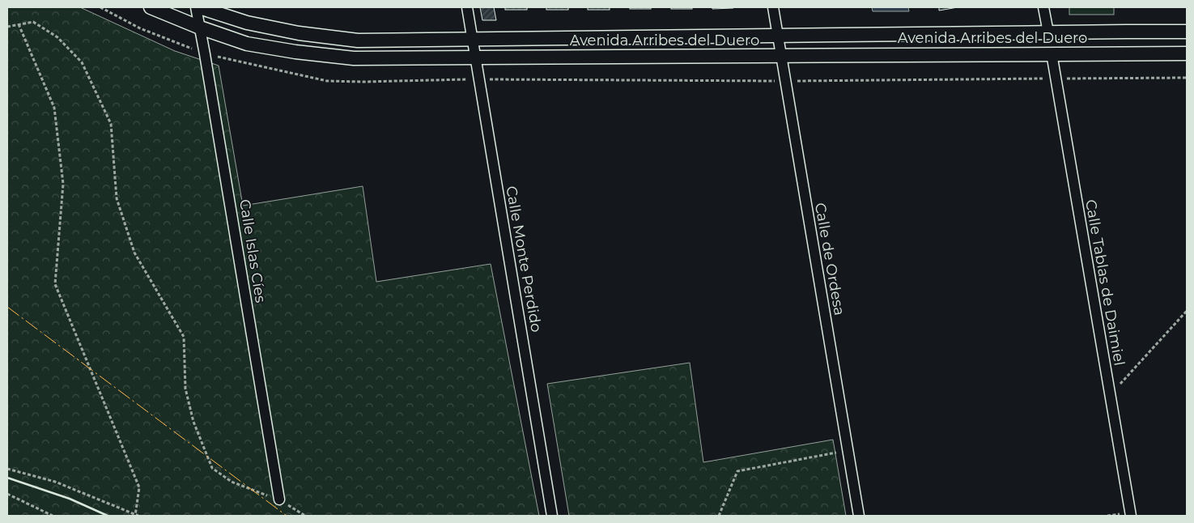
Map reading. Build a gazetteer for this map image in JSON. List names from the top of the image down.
{
  "streets": {
    "street": [
      "Avenida Arribes del Duero",
      "Calle Islas Cíes",
      "Calle Monte Perdido",
      "Calle de Ordesa",
      "Calle Tablas de Daimiel"
    ]
  },
  "crossings": [
    ["Avenida Arribes del Duero", "Calle Islas Cíes"],
    ["Avenida Arribes del Duero", "Calle Monte Perdido"],
    ["Avenida Arribes del Duero", "Calle de Ordesa"],
    ["Avenida Arribes del Duero", "Calle Tablas de Daimiel"]
  ]
}
